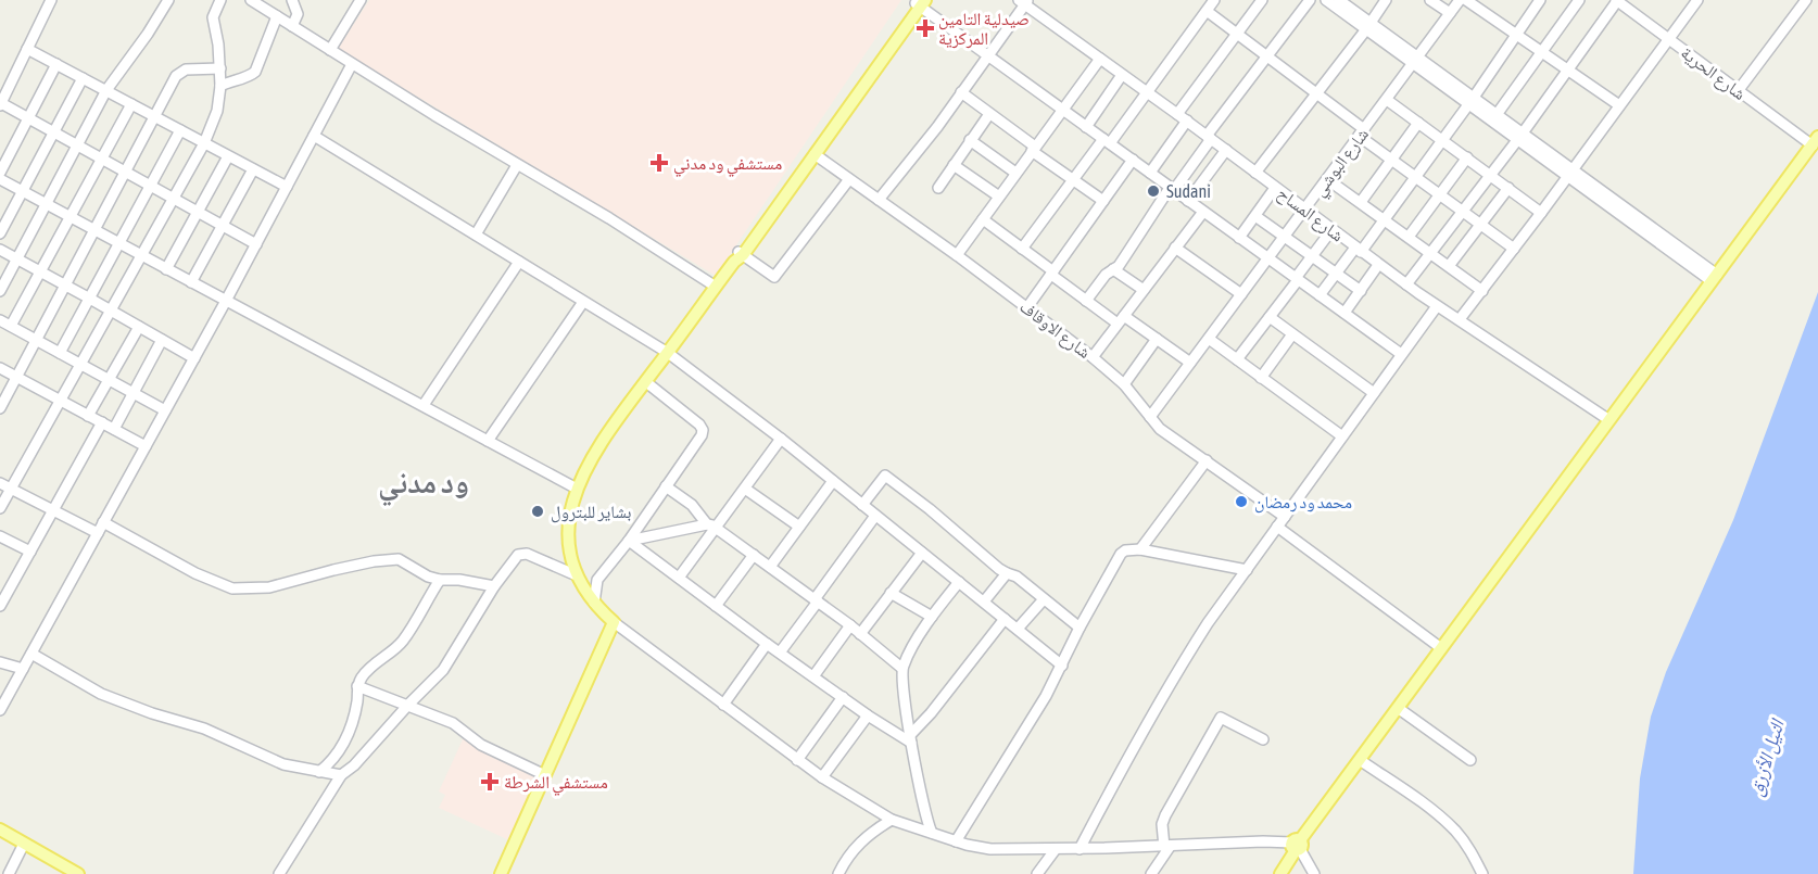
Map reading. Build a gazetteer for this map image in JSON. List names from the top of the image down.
{
  "streets": {
    "street": [
      "شارع الحرية",
      "شارع البوشي",
      "شارع المساح",
      "شارع الاوقاف"
    ]
  },
  "crossings": [
    ["شارع البوشي", "شارع المساح"],
    ["شارع البوشي", "شارع الاوقاف"]
  ],
  "districts": ["ود مدني"],
  "water": ["النيل الأزرق"],
  "places": {
    "health": ["صيدلية التامين المركزية", "مستشفي ود مدني", "مستشفي الشرطة"],
    "other": ["Sudani", "محمد ود رمضان", "بشاير للبترول"]
  }
}
